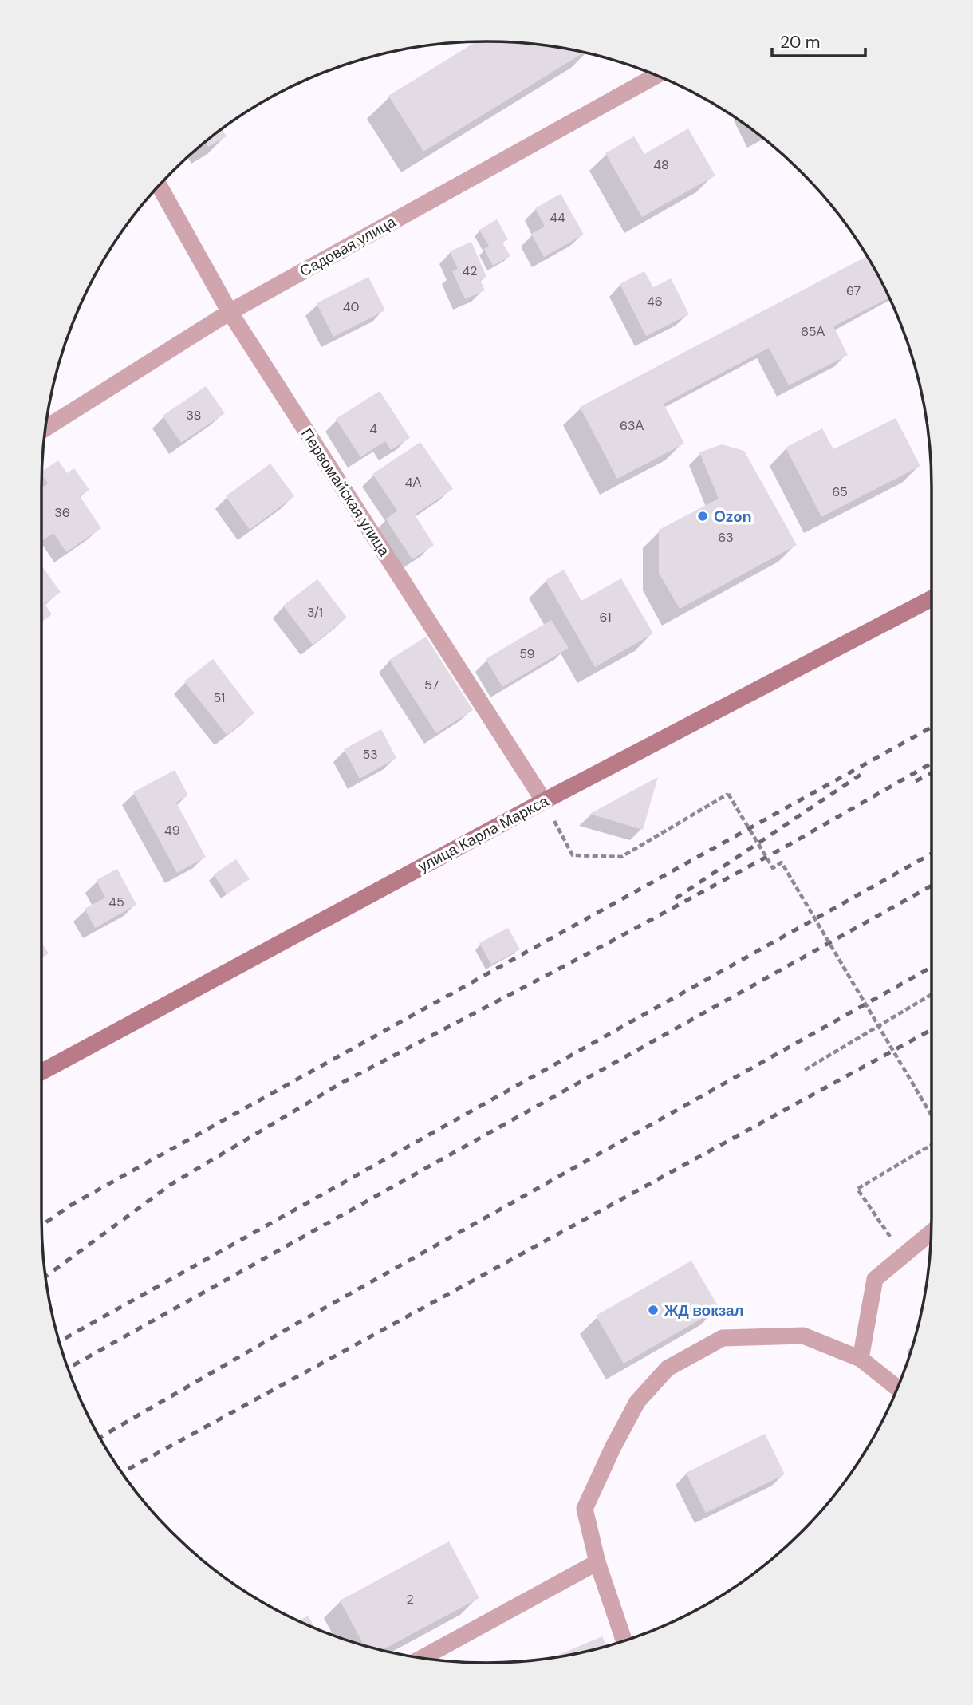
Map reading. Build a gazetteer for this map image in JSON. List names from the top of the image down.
{
  "streets": {
    "street": ["Садовая улица", "Первомайская улица", "улица Карла Маркса"]
  },
  "crossings": [
    ["Садовая улица", "Первомайская улица"],
    ["Первомайская улица", "улица Карла Маркса"]
  ],
  "places": ["Ozon", "ЖД вокзал"],
  "house_numbers": [
    "48",
    "44",
    "42",
    "67",
    "46",
    "40",
    "65А",
    "38",
    "63А",
    "4",
    "4А",
    "65",
    "36",
    "63",
    "3/1",
    "61",
    "59",
    "57",
    "51",
    "53",
    "49",
    "45",
    "2"
  ],
  "scale_bar": "20 m"
}
